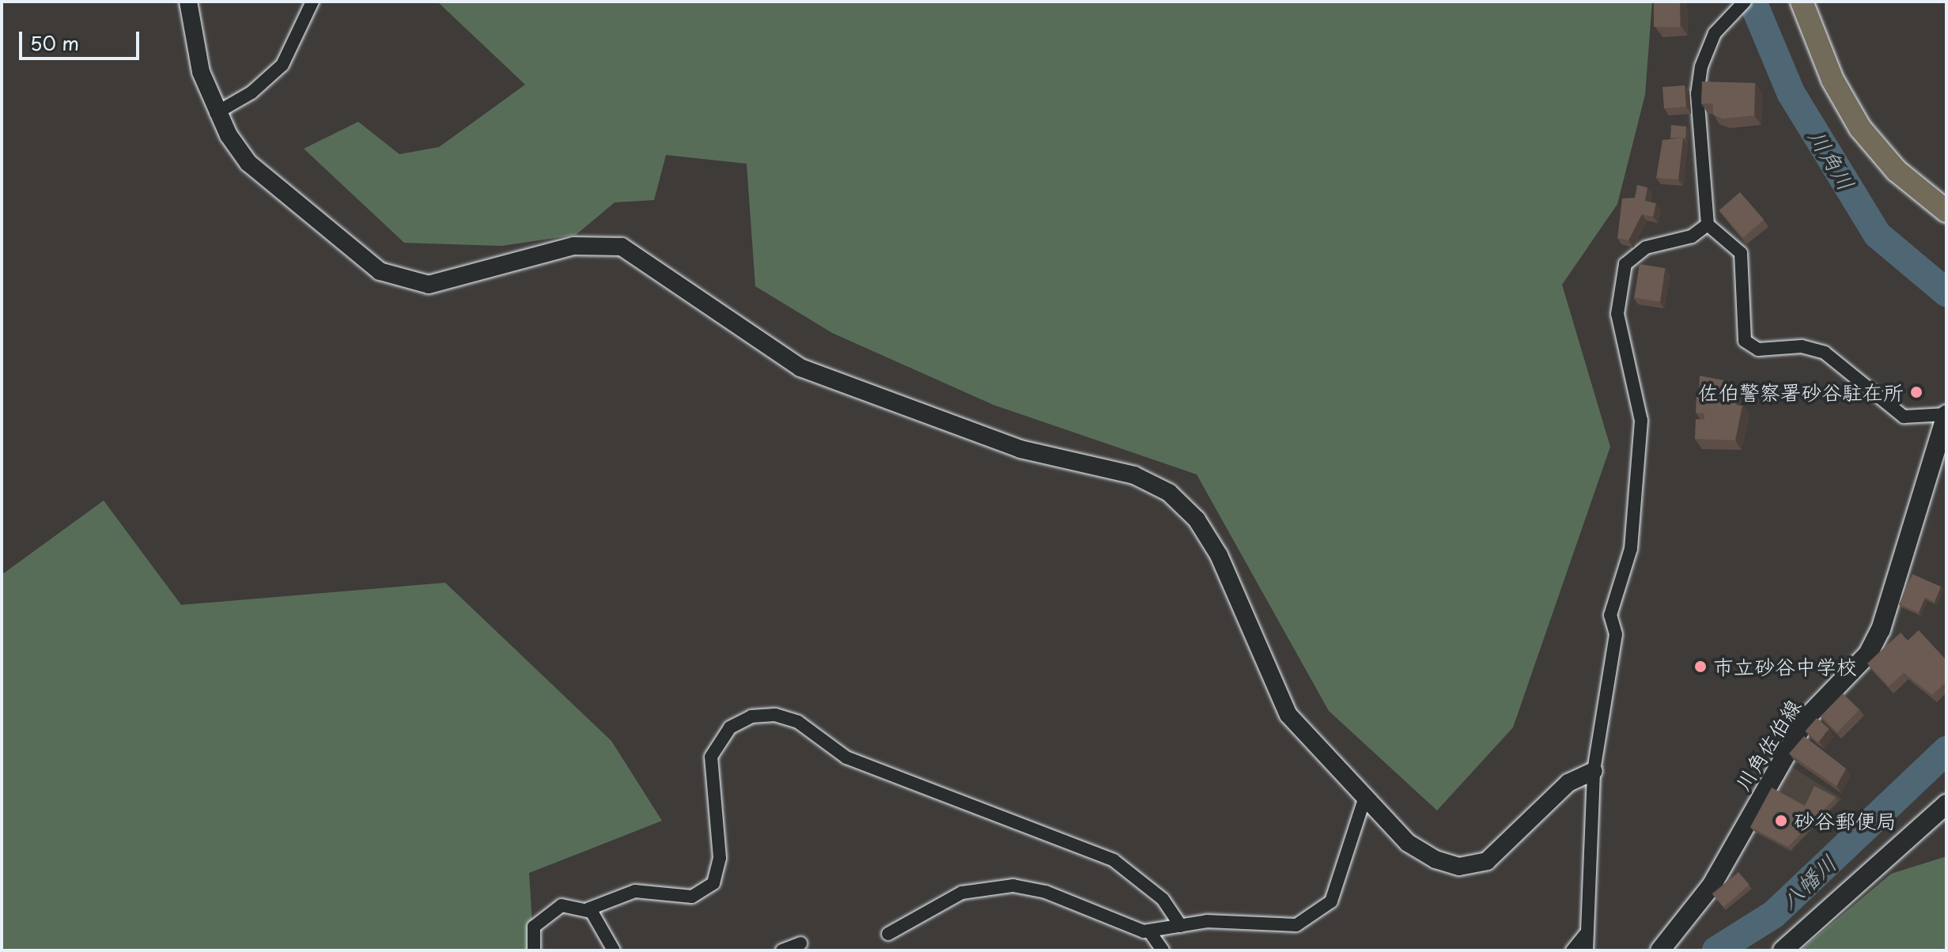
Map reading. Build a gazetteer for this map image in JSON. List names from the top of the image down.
{
  "streets": {
    "main road": ["川角佐伯線"]
  },
  "water": ["川角川", "八幡川"],
  "places": ["佐伯警察署砂谷駐在所", "市立砂谷中学校", "砂谷郵便局"],
  "scale_bar": "50 m"
}
